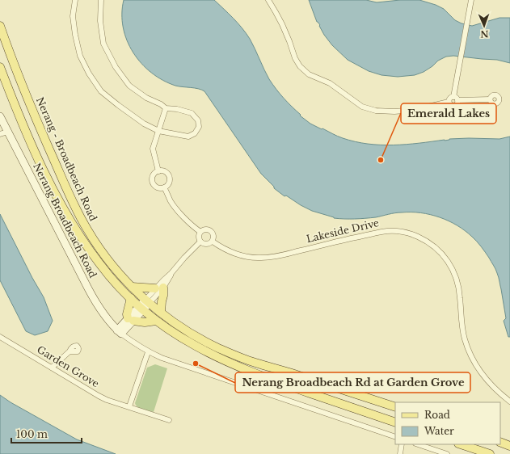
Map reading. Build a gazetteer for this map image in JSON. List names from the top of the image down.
{
  "streets": {
    "main road": ["Nerang - Broadbeach Road"],
    "street": ["Nerang Broadbeach Road", "Lakeside Drive", "Garden Grove"]
  },
  "places": ["Emerald Lakes", "Nerang Broadbeach Rd at Garden Grove"],
  "legend": ["Road", "Water"],
  "scale_bar": "100 m",
  "north": "bottom"
}
